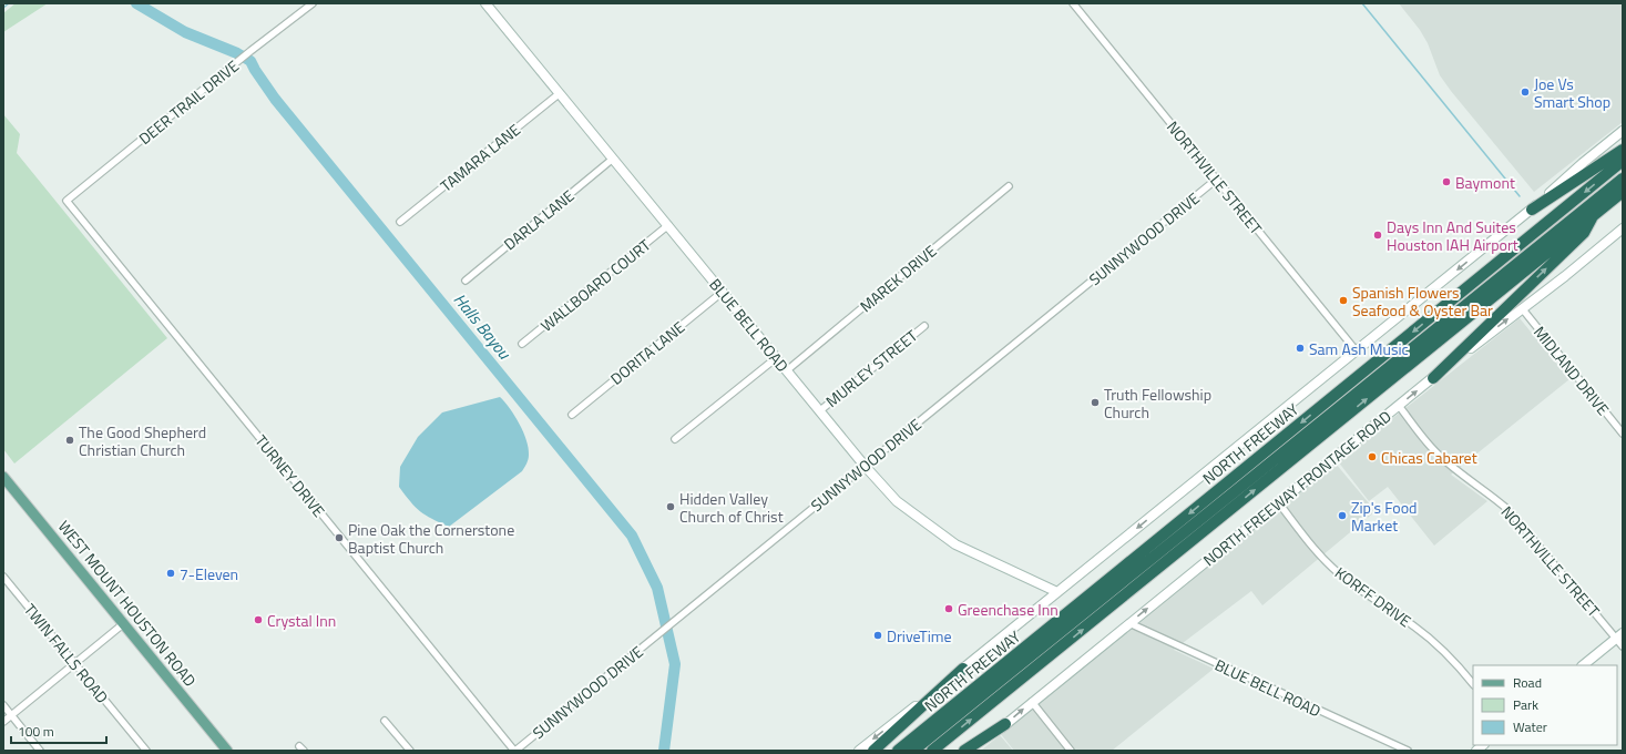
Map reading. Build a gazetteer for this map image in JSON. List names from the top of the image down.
{
  "streets": {
    "highway": ["NORTH FREEWAY"],
    "main road": ["BLUE BELL ROAD", "NORTH FREEWAY FRONTAGE ROAD", "WEST MOUNT HOUSTON ROAD"],
    "street": [
      "DEER TRAIL DRIVE",
      "TAMARA LANE",
      "NORTHVILLE STREET",
      "DARLA LANE",
      "SUNNYWOOD DRIVE",
      "MAREK DRIVE",
      "WALLBOARD COURT",
      "DORITA LANE",
      "MURLEY STREET",
      "MIDLAND DRIVE",
      "TURNEY DRIVE",
      "KORFF DRIVE",
      "TWIN FALLS ROAD"
    ]
  },
  "crossings": [
    ["DEER TRAIL DRIVE", "TURNEY DRIVE"],
    ["TAMARA LANE", "BLUE BELL ROAD"],
    ["NORTHVILLE STREET", "SUNNYWOOD DRIVE"],
    ["NORTHVILLE STREET", "NORTH FREEWAY FRONTAGE ROAD"],
    ["DARLA LANE", "BLUE BELL ROAD"],
    ["SUNNYWOOD DRIVE", "BLUE BELL ROAD"],
    ["SUNNYWOOD DRIVE", "TURNEY DRIVE"],
    ["MAREK DRIVE", "BLUE BELL ROAD"],
    ["WALLBOARD COURT", "BLUE BELL ROAD"],
    ["BLUE BELL ROAD", "DORITA LANE"],
    ["BLUE BELL ROAD", "MURLEY STREET"],
    ["BLUE BELL ROAD", "NORTH FREEWAY FRONTAGE ROAD"],
    ["MIDLAND DRIVE", "NORTH FREEWAY FRONTAGE ROAD"],
    ["NORTH FREEWAY FRONTAGE ROAD", "KORFF DRIVE"]
  ],
  "water": ["Halls Bayou"],
  "places": [
    "Joe Vs Smart Shop",
    "Baymont",
    "Days Inn And Suites Houston IAH Airport",
    "Spanish Flowers Seafood & Oyster Bar",
    "Sam Ash Music",
    "Truth Fellowship Church",
    "The Good Shepherd Christian Church",
    "Chicas Cabaret",
    "Hidden Valley Church of Christ",
    "Zip's Food Market",
    "Pine Oak the Cornerstone Baptist Church",
    "7-Eleven",
    "Greenchase Inn",
    "Crystal Inn",
    "DriveTime"
  ],
  "legend": ["Road", "Park", "Water"],
  "scale_bar": "100 m"
}
